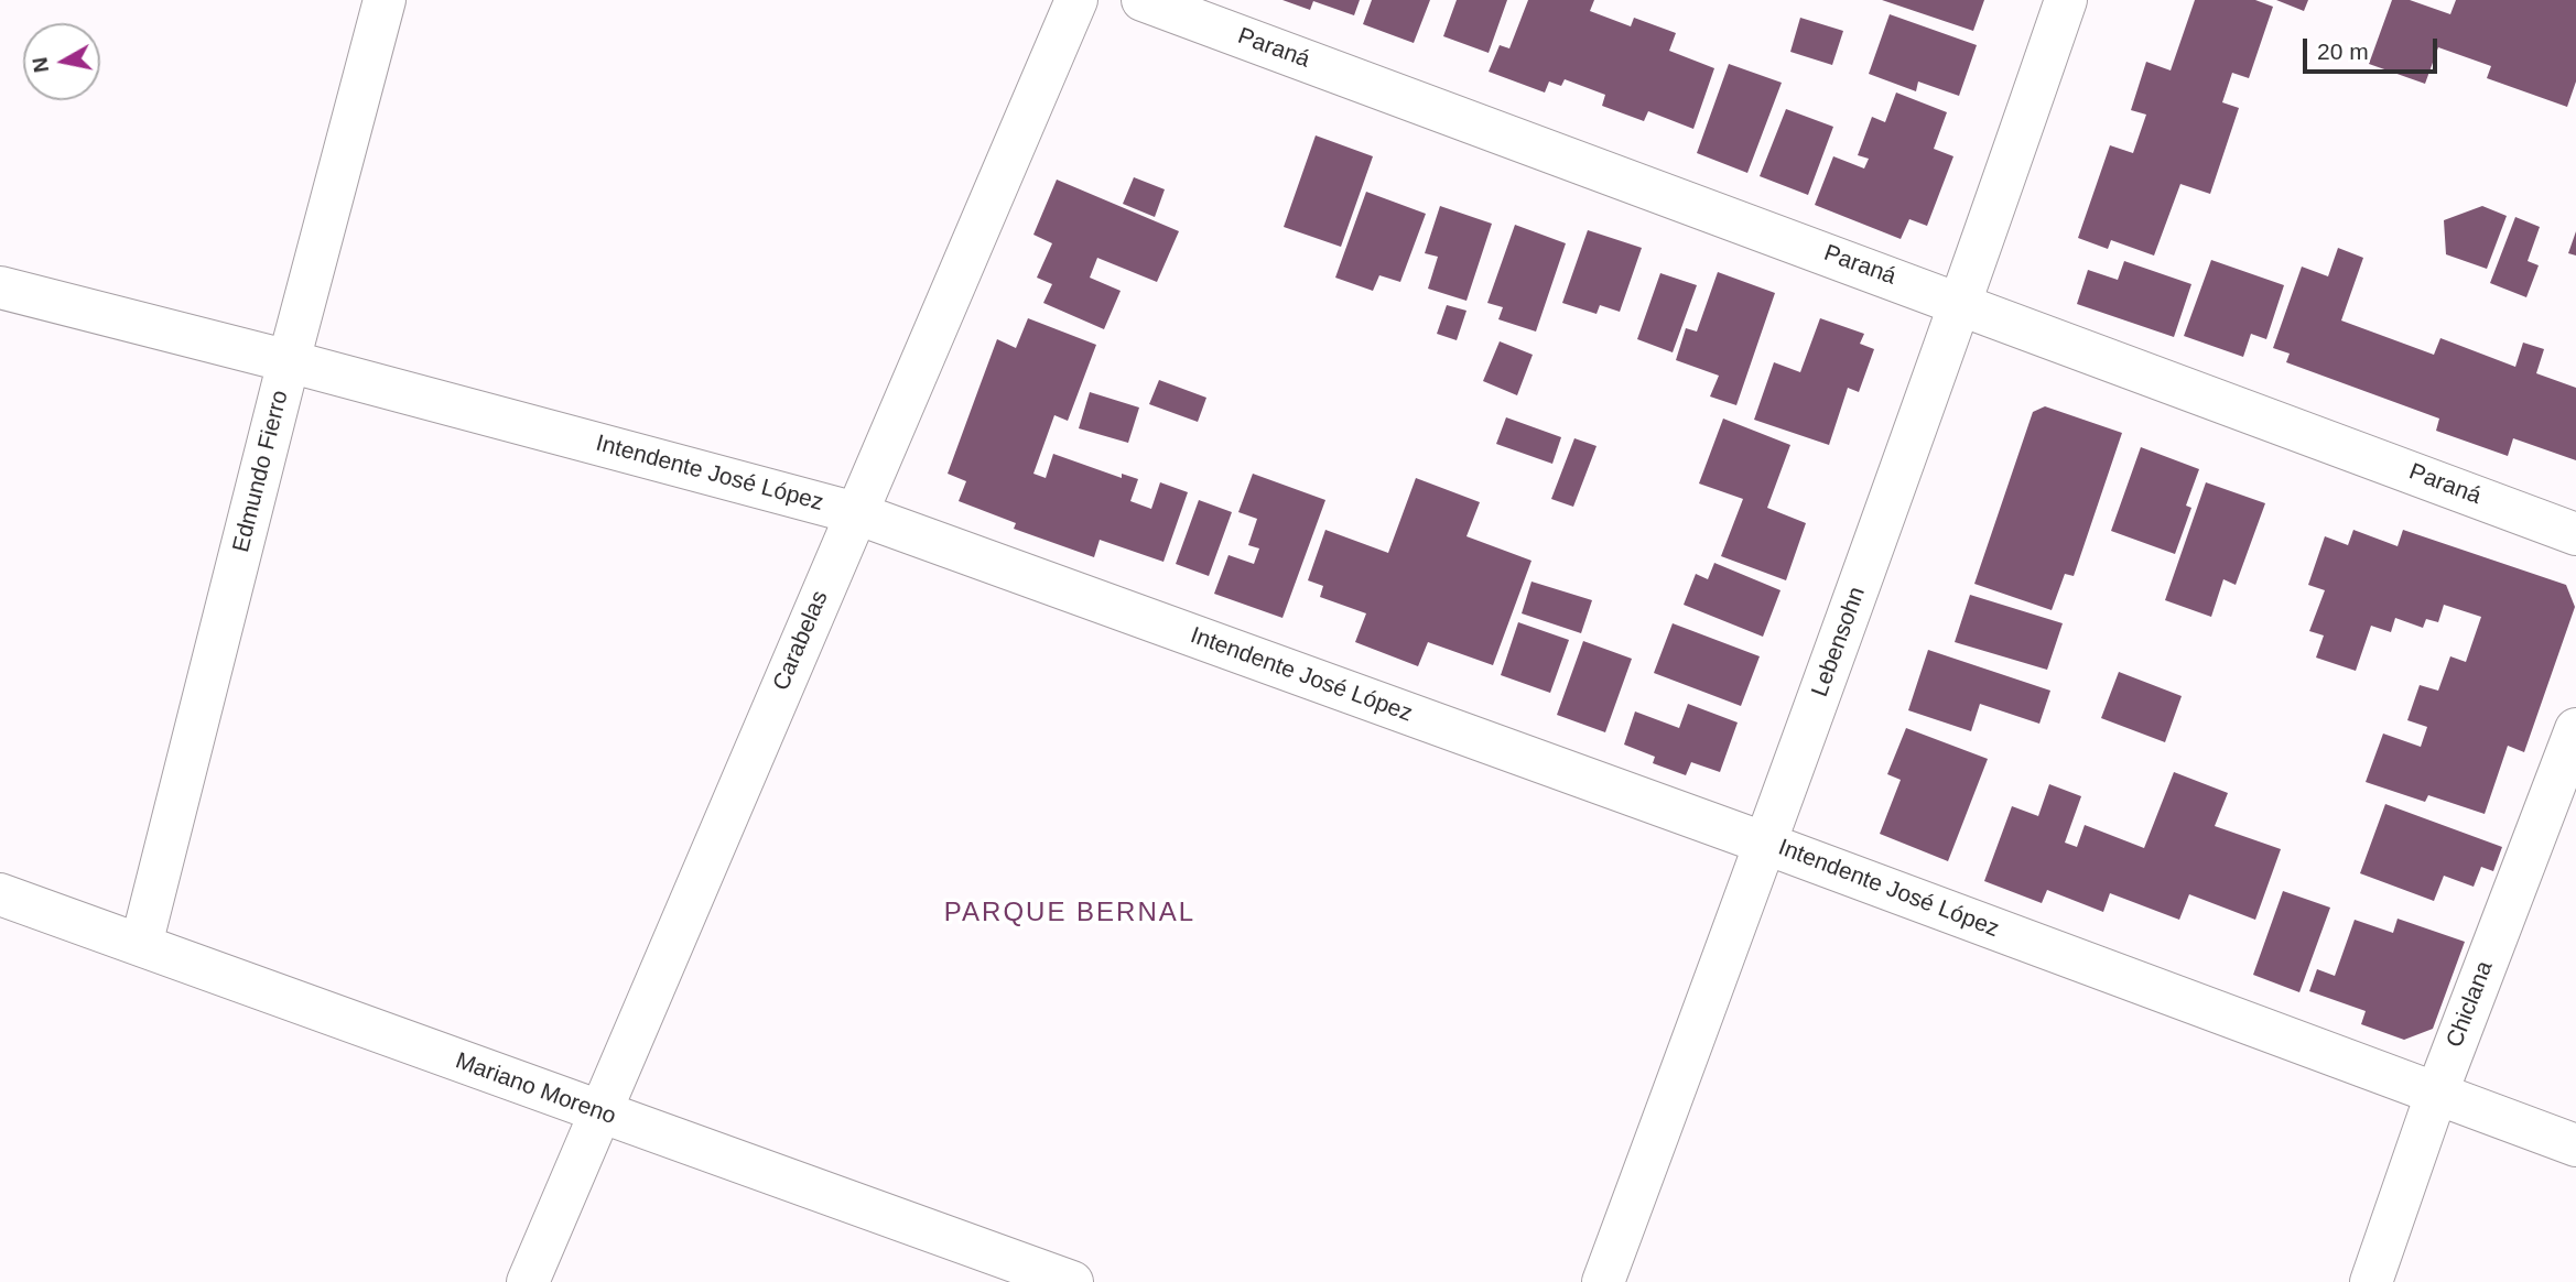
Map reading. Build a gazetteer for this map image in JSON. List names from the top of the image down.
{
  "streets": {
    "street": [
      "Paraná",
      "Edmundo Fierro",
      "Intendente José López",
      "Carabelas",
      "Lebensohn",
      "Chiclana",
      "Mariano Moreno"
    ]
  },
  "crossings": [
    ["Paraná", "Lebensohn"],
    ["Edmundo Fierro", "Intendente José López"],
    ["Edmundo Fierro", "Mariano Moreno"],
    ["Intendente José López", "Carabelas"],
    ["Intendente José López", "Lebensohn"],
    ["Intendente José López", "Chiclana"],
    ["Carabelas", "Mariano Moreno"]
  ],
  "districts": ["PARQUE BERNAL"],
  "scale_bar": "20 m",
  "north": "left"
}
